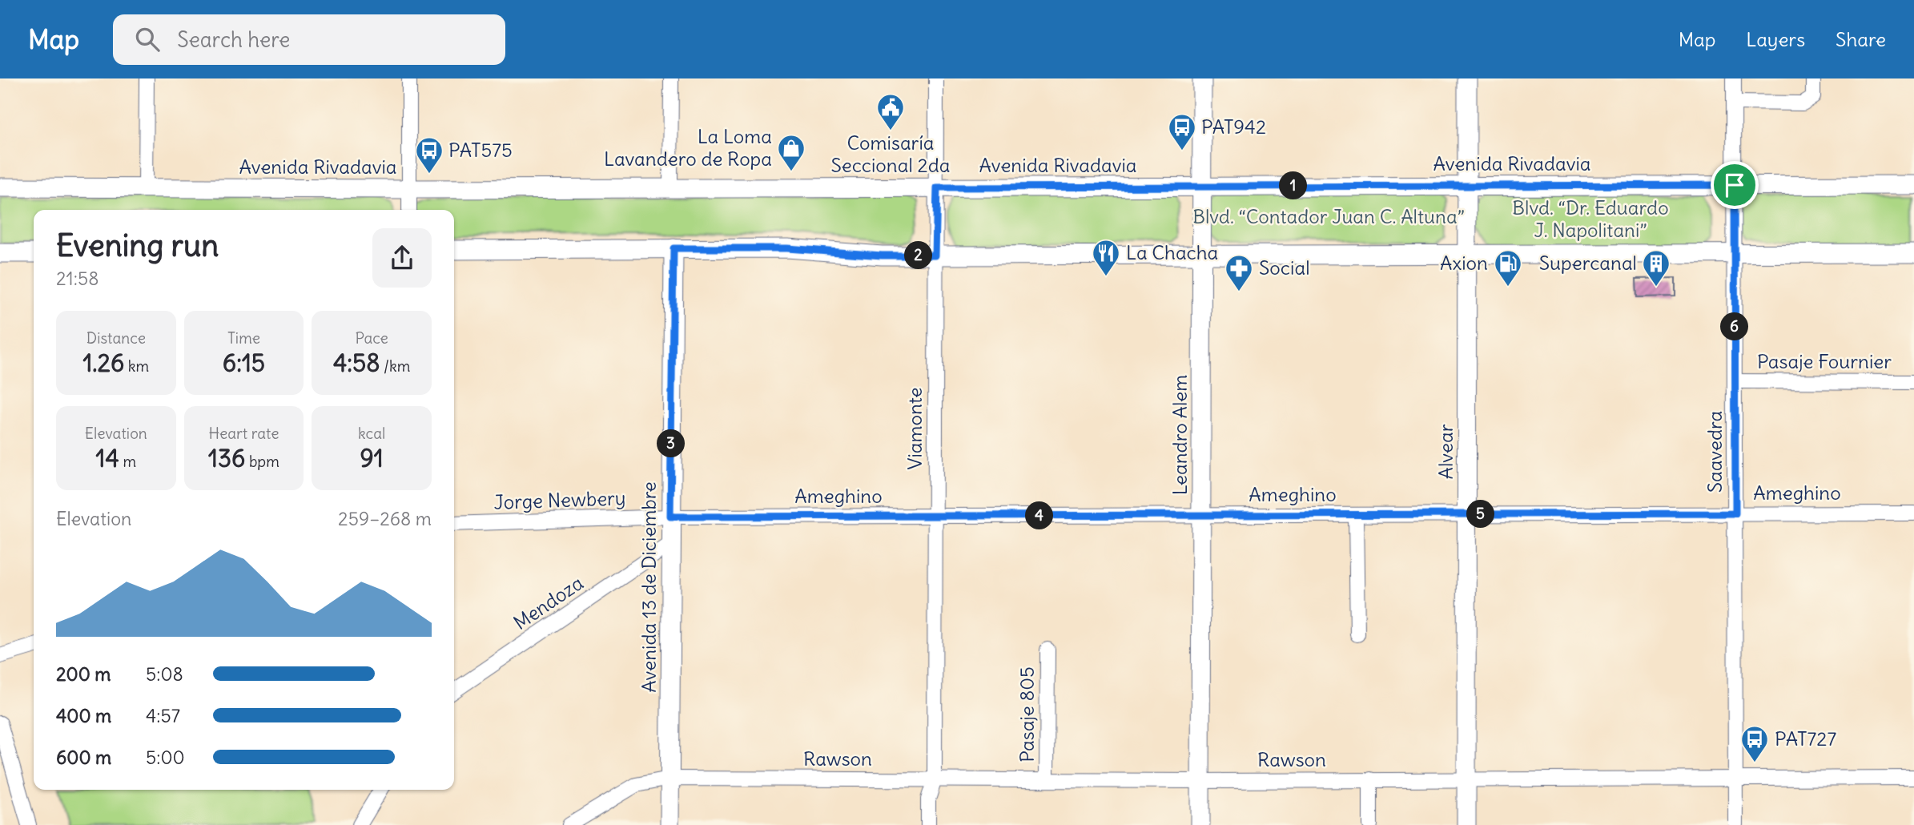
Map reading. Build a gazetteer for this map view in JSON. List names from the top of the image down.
{
  "streets": {
    "main road": [
      "Avenida Rivadavia",
      "Leandro Alem",
      "Alvear",
      "Avenida 13 de Diciembre"
    ],
    "street": [
      "Pasaje Fournier",
      "Viamonte",
      "Saavedra",
      "Ameghino",
      "Jorge Newbery",
      "Mendoza",
      "Pasaje 805",
      "Rawson"
    ]
  },
  "crossings": [
    ["Avenida Rivadavia", "Viamonte"],
    ["Avenida Rivadavia", "Leandro Alem"],
    ["Avenida Rivadavia", "Alvear"],
    ["Avenida Rivadavia", "Saavedra"],
    ["Pasaje Fournier", "Saavedra"],
    ["Viamonte", "Ameghino"],
    ["Viamonte", "Rawson"],
    ["Leandro Alem", "Ameghino"],
    ["Leandro Alem", "Rawson"],
    ["Alvear", "Ameghino"],
    ["Alvear", "Rawson"],
    ["Saavedra", "Ameghino"],
    ["Saavedra", "Rawson"],
    ["Ameghino", "Jorge Newbery"],
    ["Ameghino", "Avenida 13 de Diciembre"],
    ["Jorge Newbery", "Avenida 13 de Diciembre"],
    ["Avenida 13 de Diciembre", "Mendoza"],
    ["Avenida 13 de Diciembre", "Rawson"],
    ["Pasaje 805", "Rawson"]
  ],
  "parks": ["Blvd. “Dr. Eduardo J. Napolitani”", "Blvd. “Contador Juan C. Altuna”"],
  "places": {
    "public building": ["Comisaría Seccional 2da"],
    "bus stop": ["PAT942", "PAT575", "PAT727"],
    "shop": ["La Loma Lavandero de Ropa"],
    "restaurant": ["La Chacha"],
    "fuel station": ["Axion"],
    "building": ["Supercanal"],
    "pharmacy": ["Social"]
  },
  "page": {
    "header": "Map",
    "search": "Search here",
    "nav": ["Map", "Layers", "Share"],
    "pins": [
      "1",
      "2",
      "6",
      "3",
      "5",
      "4"
    ],
    "heading": ["Evening run", "21:58"],
    "stats": [
      ["Distance", "1.26 km"],
      ["Time", "6:15"],
      ["Pace", "4:58 /km"],
      ["Elevation", "14 m"],
      ["Heart rate", "136 bpm"],
      ["kcal", "91"]
    ],
    "chart": ["Elevation", "259–268 m"],
    "list": [
      {
        "name": "200 m",
        "note": "5:08"
      },
      {
        "name": "400 m",
        "note": "4:57"
      },
      {
        "name": "600 m",
        "note": "5:00"
      }
    ]
  }
}
